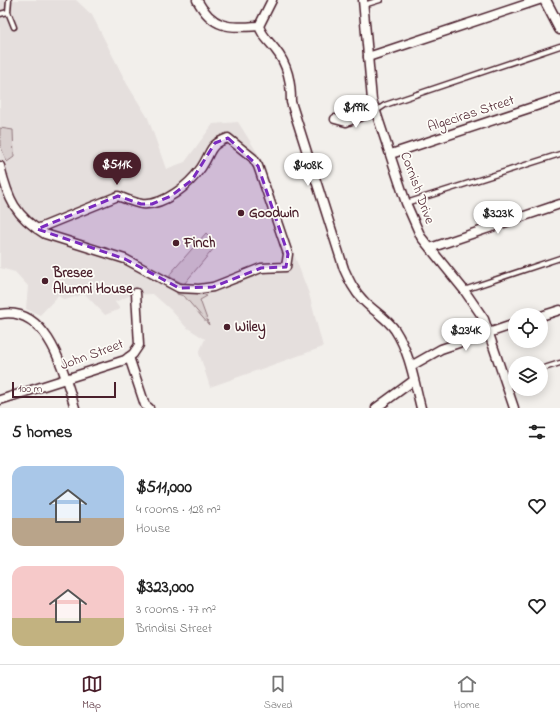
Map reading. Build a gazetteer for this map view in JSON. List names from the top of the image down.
{
  "streets": {
    "street": ["Algeciras Street", "Cornish Drive", "John Street"]
  },
  "crossings": [
    ["Algeciras Street", "Cornish Drive"]
  ],
  "places": [
    "Goodwin",
    "Finch",
    "Bresee Alumni House",
    "Wiley"
  ],
  "scale_bar": "100 m",
  "page": {
    "price": [
      "$199K",
      "$511K",
      "$408K",
      "$323K",
      "$234K"
    ],
    "scale": "100 m",
    "heading": "5 homes",
    "list": [
      {
        "name": "$511,000",
        "note": "4 rooms · 128 m² · House"
      },
      {
        "name": "$323,000",
        "note": "3 rooms · 77 m² · Brindisi Street"
      }
    ],
    "tabs": ["Map", "Saved", "Home"]
  }
}
